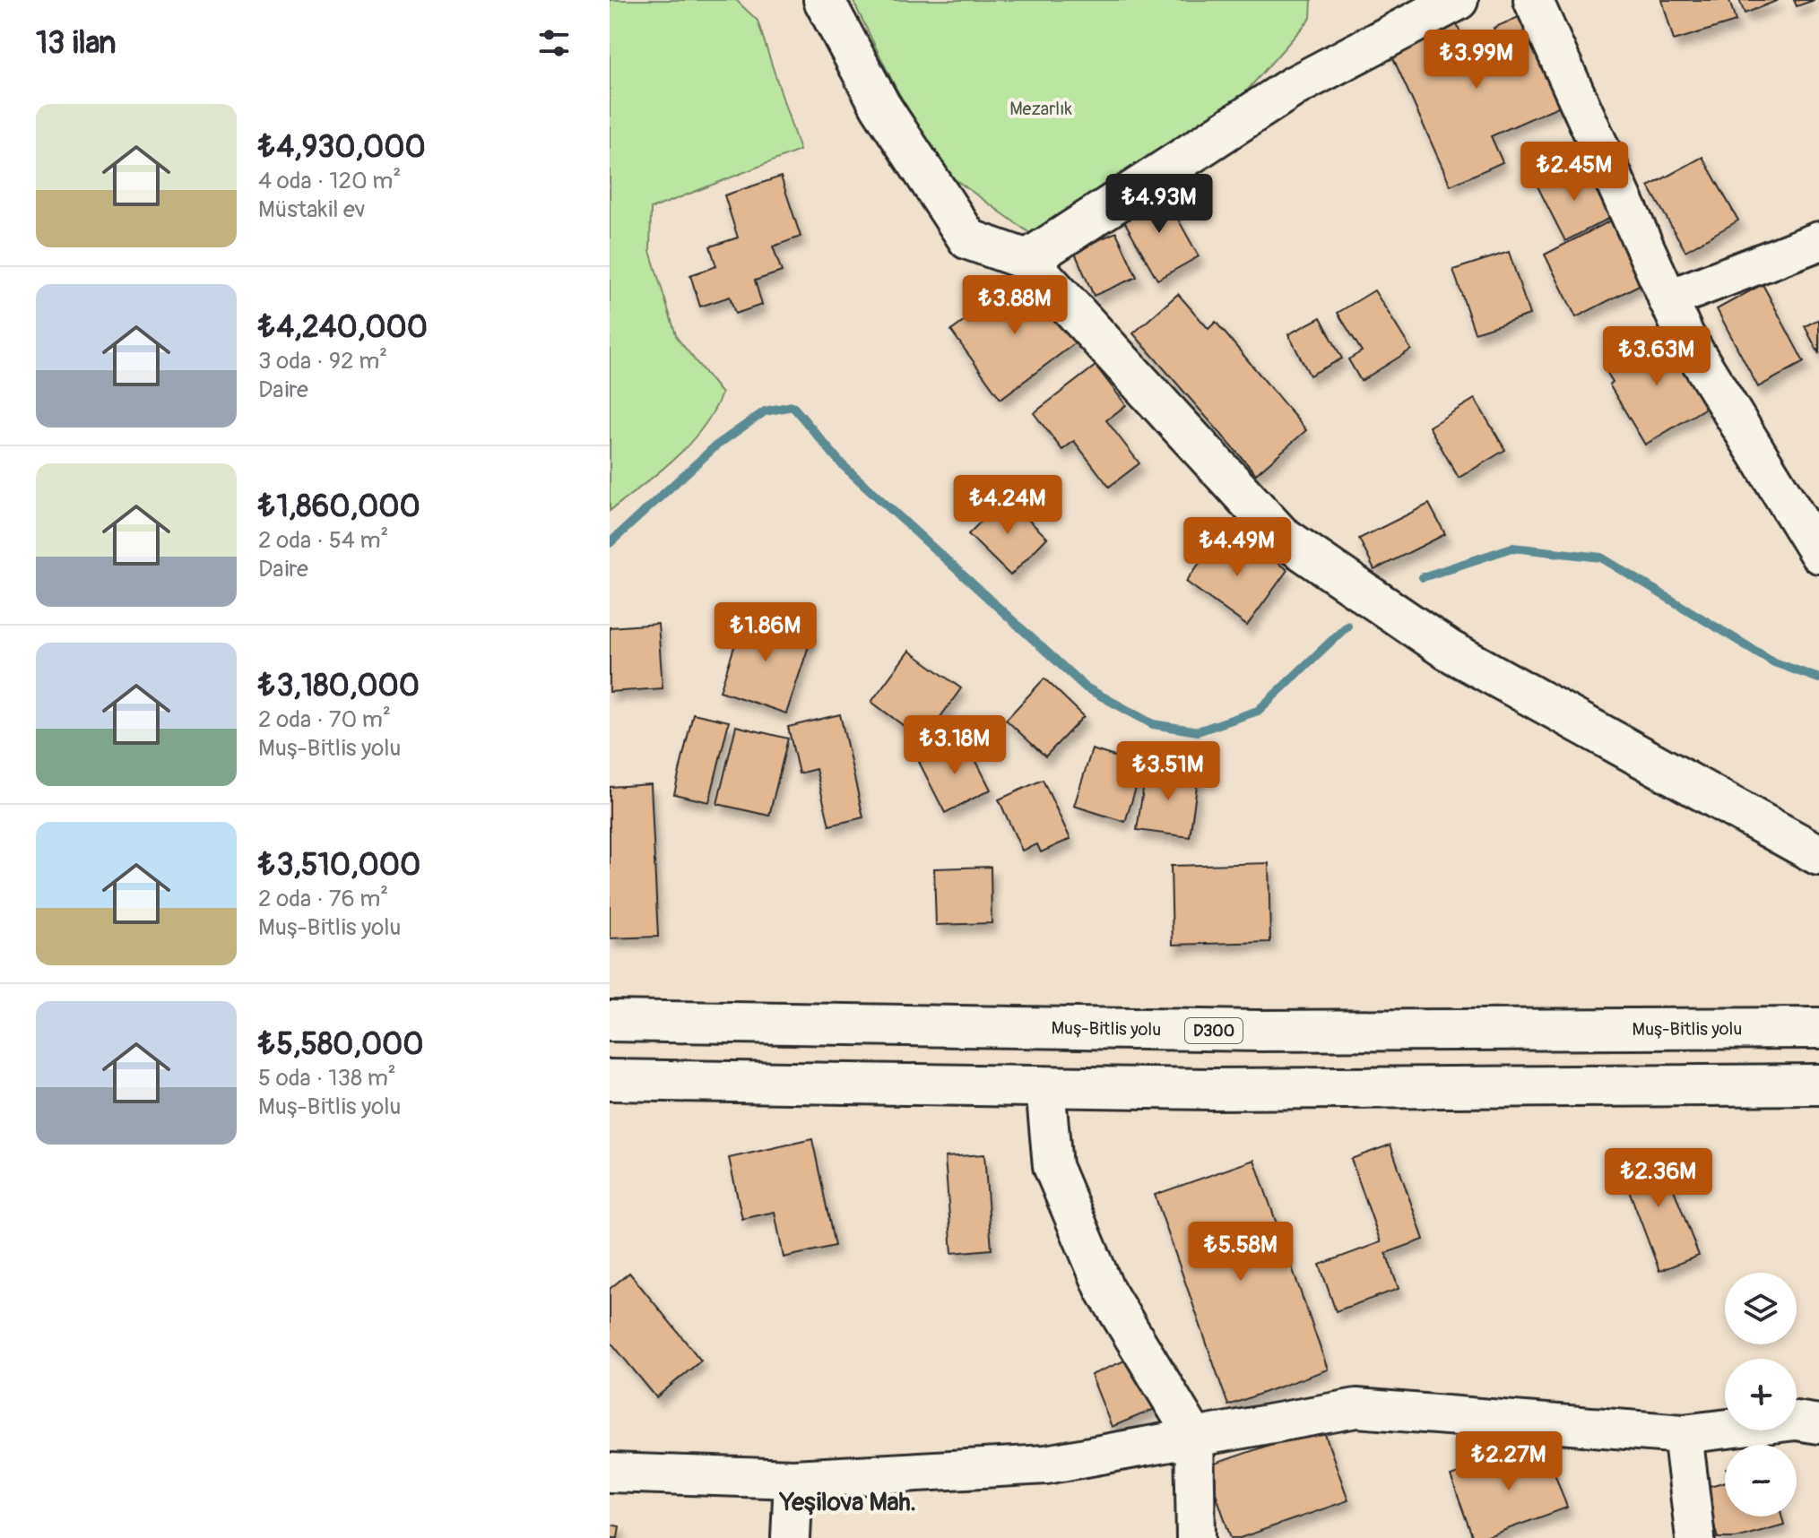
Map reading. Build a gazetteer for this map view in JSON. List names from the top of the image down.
{
  "streets": {
    "main road": ["Muş-Bitlis yolu", "D300"]
  },
  "districts": ["Yeşilova Mah."],
  "parks": ["Mezarlık"],
  "page": {
    "heading": "13 ilan",
    "price": [
      "₺3.99M",
      "₺2.45M",
      "₺4.93M",
      "₺3.88M",
      "₺3.63M",
      "₺4.24M",
      "₺4.49M",
      "₺1.86M",
      "₺3.18M",
      "₺3.51M",
      "₺2.36M",
      "₺5.58M",
      "₺2.27M"
    ],
    "list": [
      {
        "name": "₺4,930,000",
        "note": "4 oda · 120 m² · Müstakil ev"
      },
      {
        "name": "₺4,240,000",
        "note": "3 oda · 92 m² · Daire"
      },
      {
        "name": "₺1,860,000",
        "note": "2 oda · 54 m² · Daire"
      },
      {
        "name": "₺3,180,000",
        "note": "2 oda · 70 m² · Muş-Bitlis yolu"
      },
      {
        "name": "₺3,510,000",
        "note": "2 oda · 76 m² · Muş-Bitlis yolu"
      },
      {
        "name": "₺5,580,000",
        "note": "5 oda · 138 m² · Muş-Bitlis yolu"
      }
    ],
    "map_buttons": ["+", "−"]
  }
}
